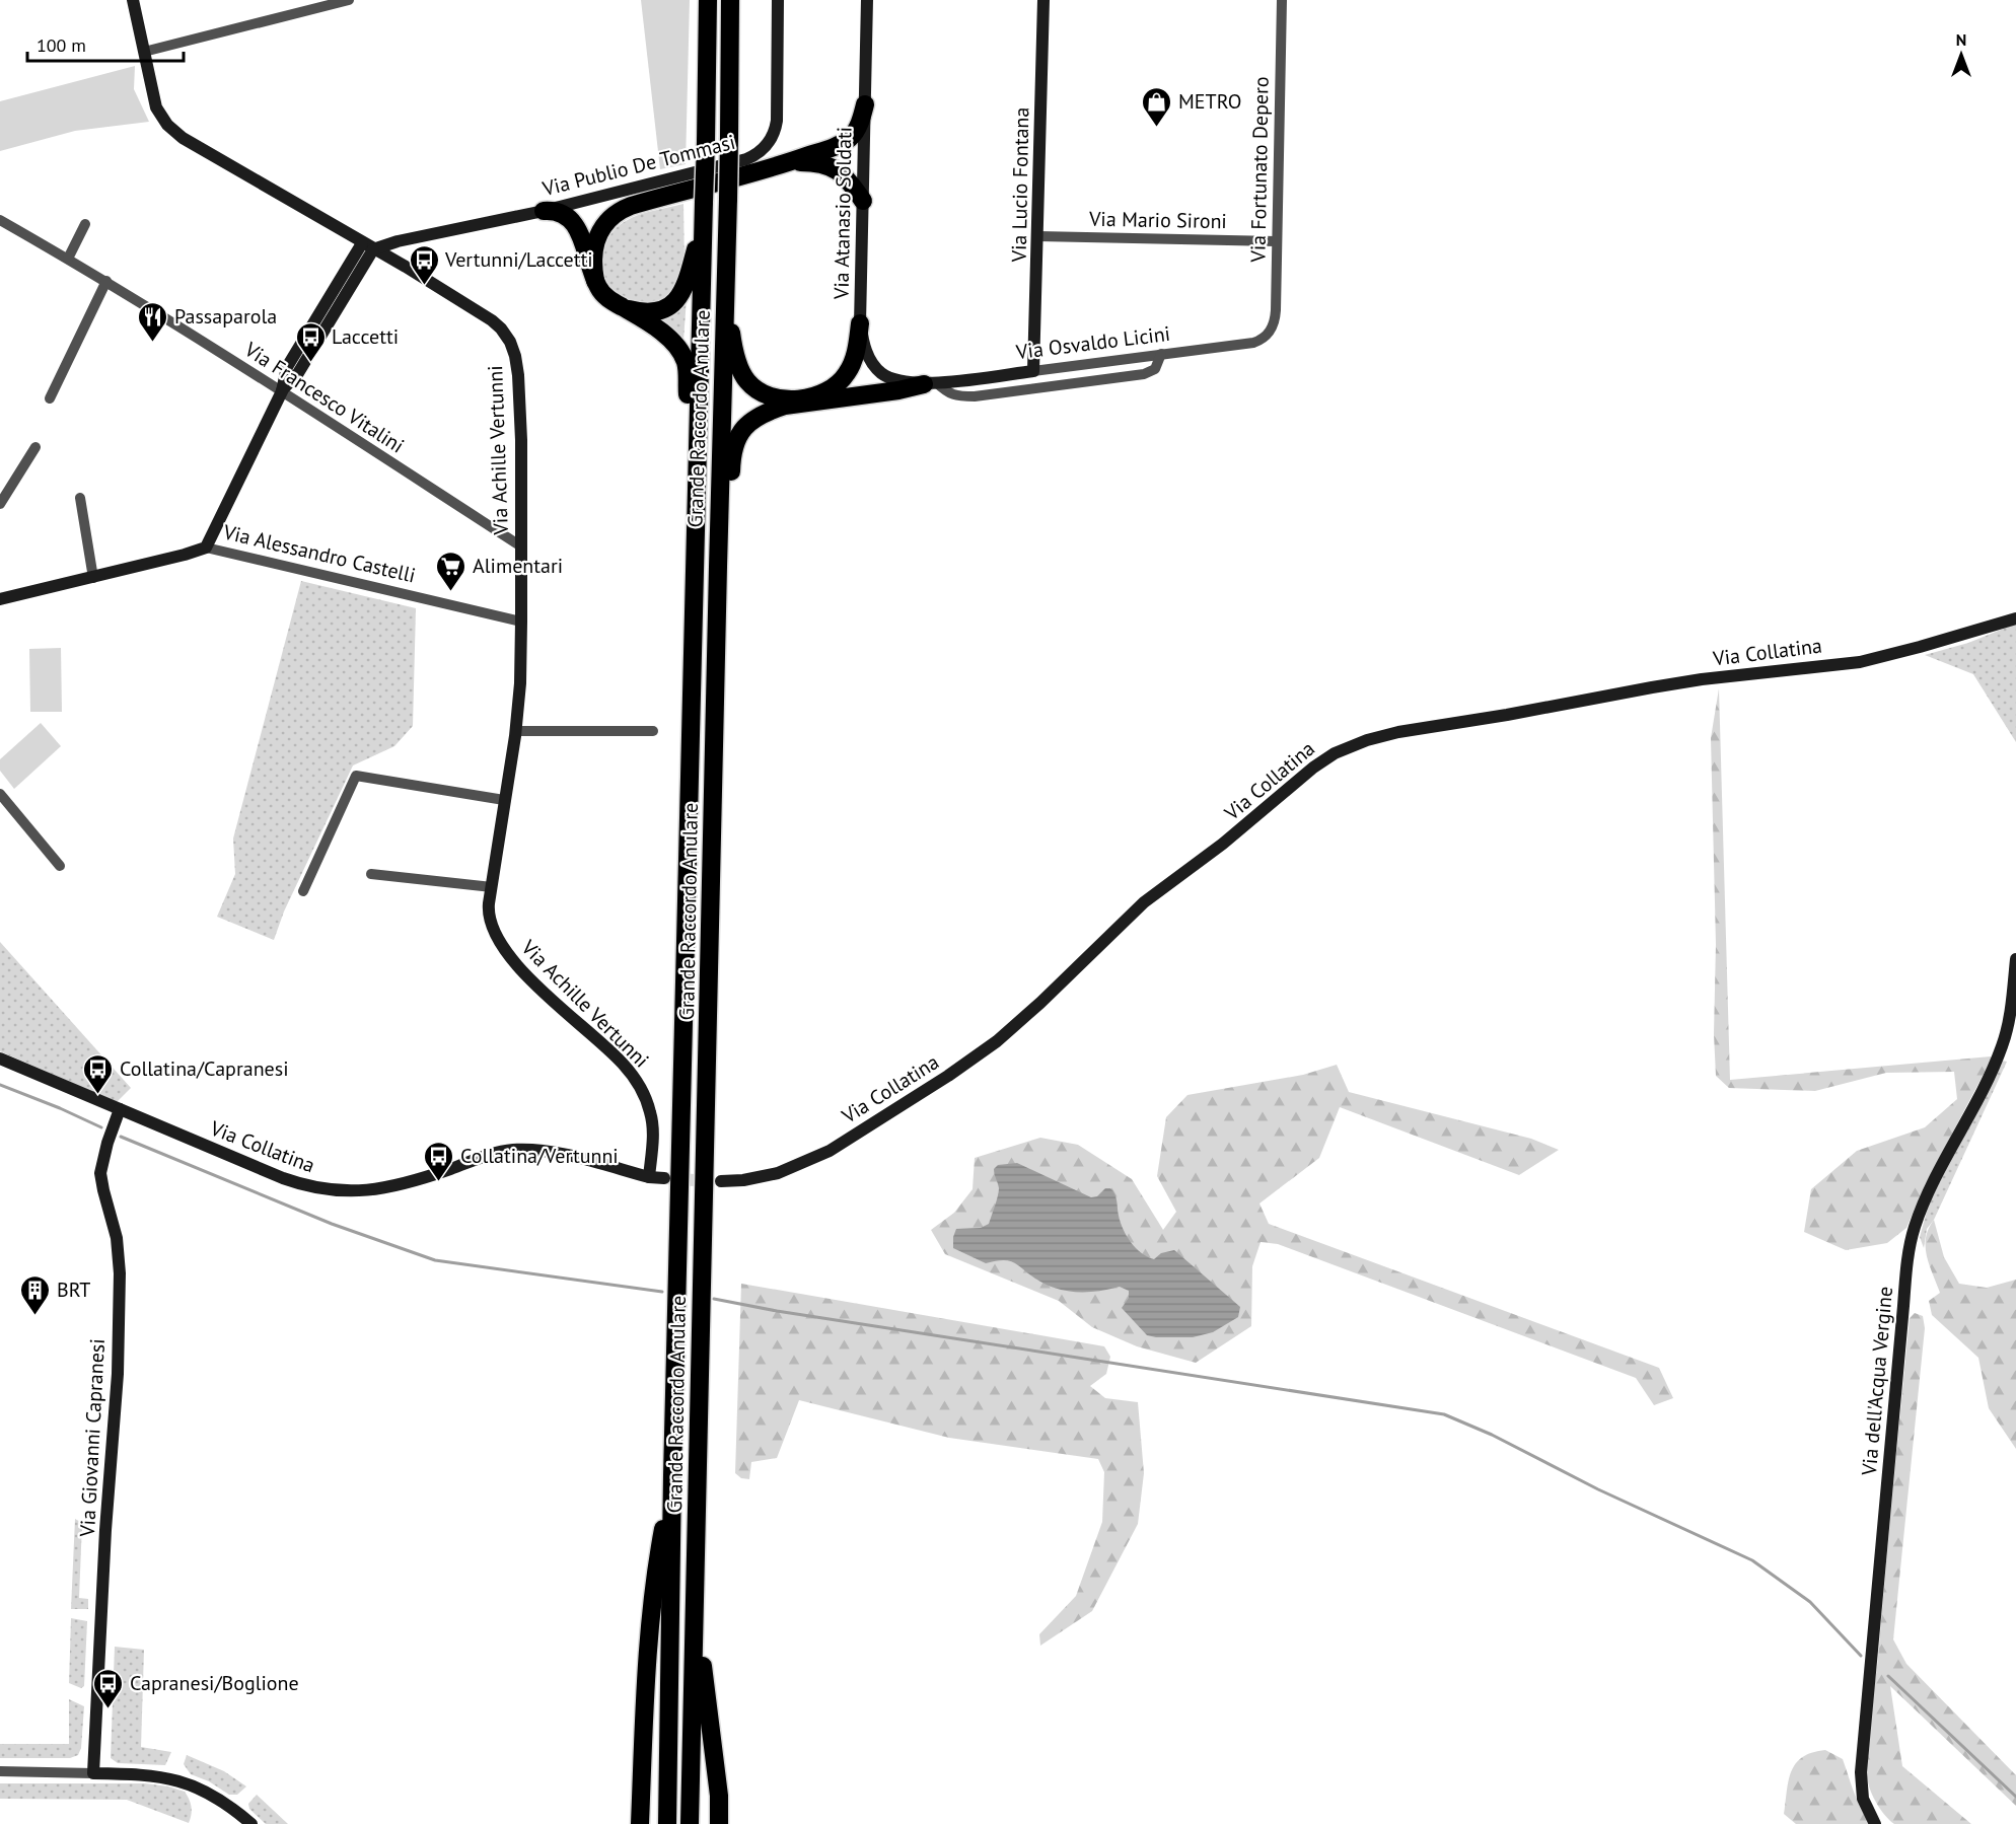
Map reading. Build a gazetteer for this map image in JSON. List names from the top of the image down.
{
  "streets": {
    "highway": ["Grande Raccordo Anulare"],
    "street": [
      "Via Publio De Tommasi",
      "Via Fortunato Depero",
      "Via Lucio Fontana",
      "Via Atanasio Soldati",
      "Via Mario Sironi",
      "Via Osvaldo Licini",
      "Via Francesco Vitalini",
      "Via Achille Vertunni",
      "Via Alessandro Castelli",
      "Via Collatina",
      "Via dell'Acqua Vergine",
      "Via Giovanni Capranesi"
    ]
  },
  "crossings": [
    ["Via Publio De Tommasi", "Via Achille Vertunni"],
    ["Via Fortunato Depero", "Via Mario Sironi"],
    ["Via Fortunato Depero", "Via Osvaldo Licini"],
    ["Via Lucio Fontana", "Via Mario Sironi"],
    ["Via Lucio Fontana", "Via Osvaldo Licini"],
    ["Via Atanasio Soldati", "Via Osvaldo Licini"],
    ["Via Francesco Vitalini", "Via Achille Vertunni"],
    ["Via Achille Vertunni", "Via Alessandro Castelli"],
    ["Via Achille Vertunni", "Via Collatina"],
    ["Via Collatina", "Via Giovanni Capranesi"]
  ],
  "places": {
    "shop": ["METRO"],
    "bus stop": [
      "Vertunni/Laccetti",
      "Laccetti",
      "Collatina/Capranesi",
      "Collatina/Vertunni",
      "Capranesi/Boglione"
    ],
    "restaurant": ["Passaparola"],
    "supermarket": ["Alimentari"],
    "building": ["BRT"]
  },
  "scale_bar": "100 m",
  "north": "top"
}
